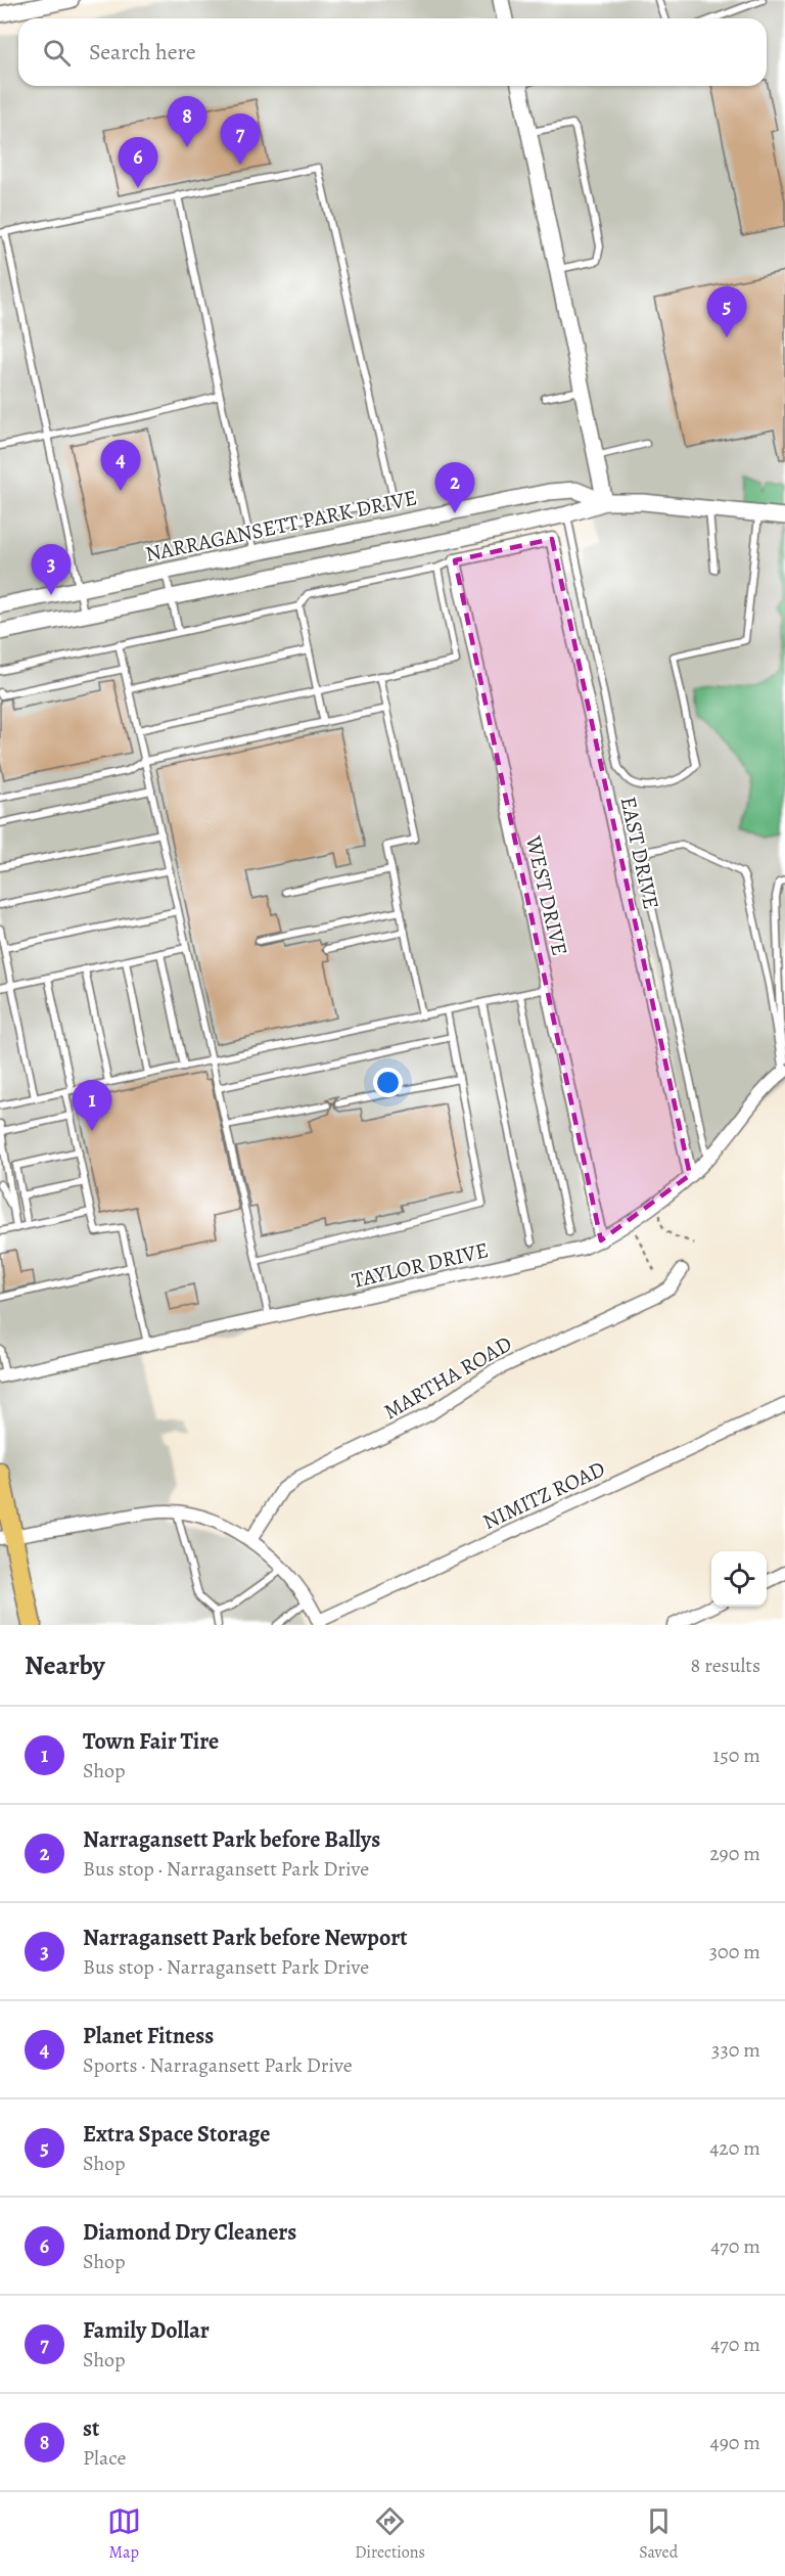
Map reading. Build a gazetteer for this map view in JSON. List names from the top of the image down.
{
  "streets": {
    "street": [
      "NARRAGANSETT PARK DRIVE",
      "EAST DRIVE",
      "WEST DRIVE",
      "TAYLOR DRIVE",
      "MARTHA ROAD",
      "NIMITZ ROAD"
    ]
  },
  "crossings": [
    ["EAST DRIVE", "WEST DRIVE"],
    ["EAST DRIVE", "TAYLOR DRIVE"],
    ["WEST DRIVE", "TAYLOR DRIVE"]
  ],
  "page": {
    "search": "Search here",
    "pins": [
      "8",
      "7",
      "6",
      "5",
      "4",
      "2",
      "3",
      "1"
    ],
    "heading": ["Nearby", "8 results"],
    "list": [
      {
        "mark": "1",
        "name": "Town Fair Tire",
        "note": "Shop",
        "value": "150 m"
      },
      {
        "mark": "2",
        "name": "Narragansett Park before Ballys",
        "note": "Bus stop · Narragansett Park Drive",
        "value": "290 m"
      },
      {
        "mark": "3",
        "name": "Narragansett Park before Newport",
        "note": "Bus stop · Narragansett Park Drive",
        "value": "300 m"
      },
      {
        "mark": "4",
        "name": "Planet Fitness",
        "note": "Sports · Narragansett Park Drive",
        "value": "330 m"
      },
      {
        "mark": "5",
        "name": "Extra Space Storage",
        "note": "Shop",
        "value": "420 m"
      },
      {
        "mark": "6",
        "name": "Diamond Dry Cleaners",
        "note": "Shop",
        "value": "470 m"
      },
      {
        "mark": "7",
        "name": "Family Dollar",
        "note": "Shop",
        "value": "470 m"
      },
      {
        "mark": "8",
        "name": "st",
        "note": "Place",
        "value": "490 m"
      }
    ],
    "nav": ["Map", "Directions", "Saved"]
  }
}
